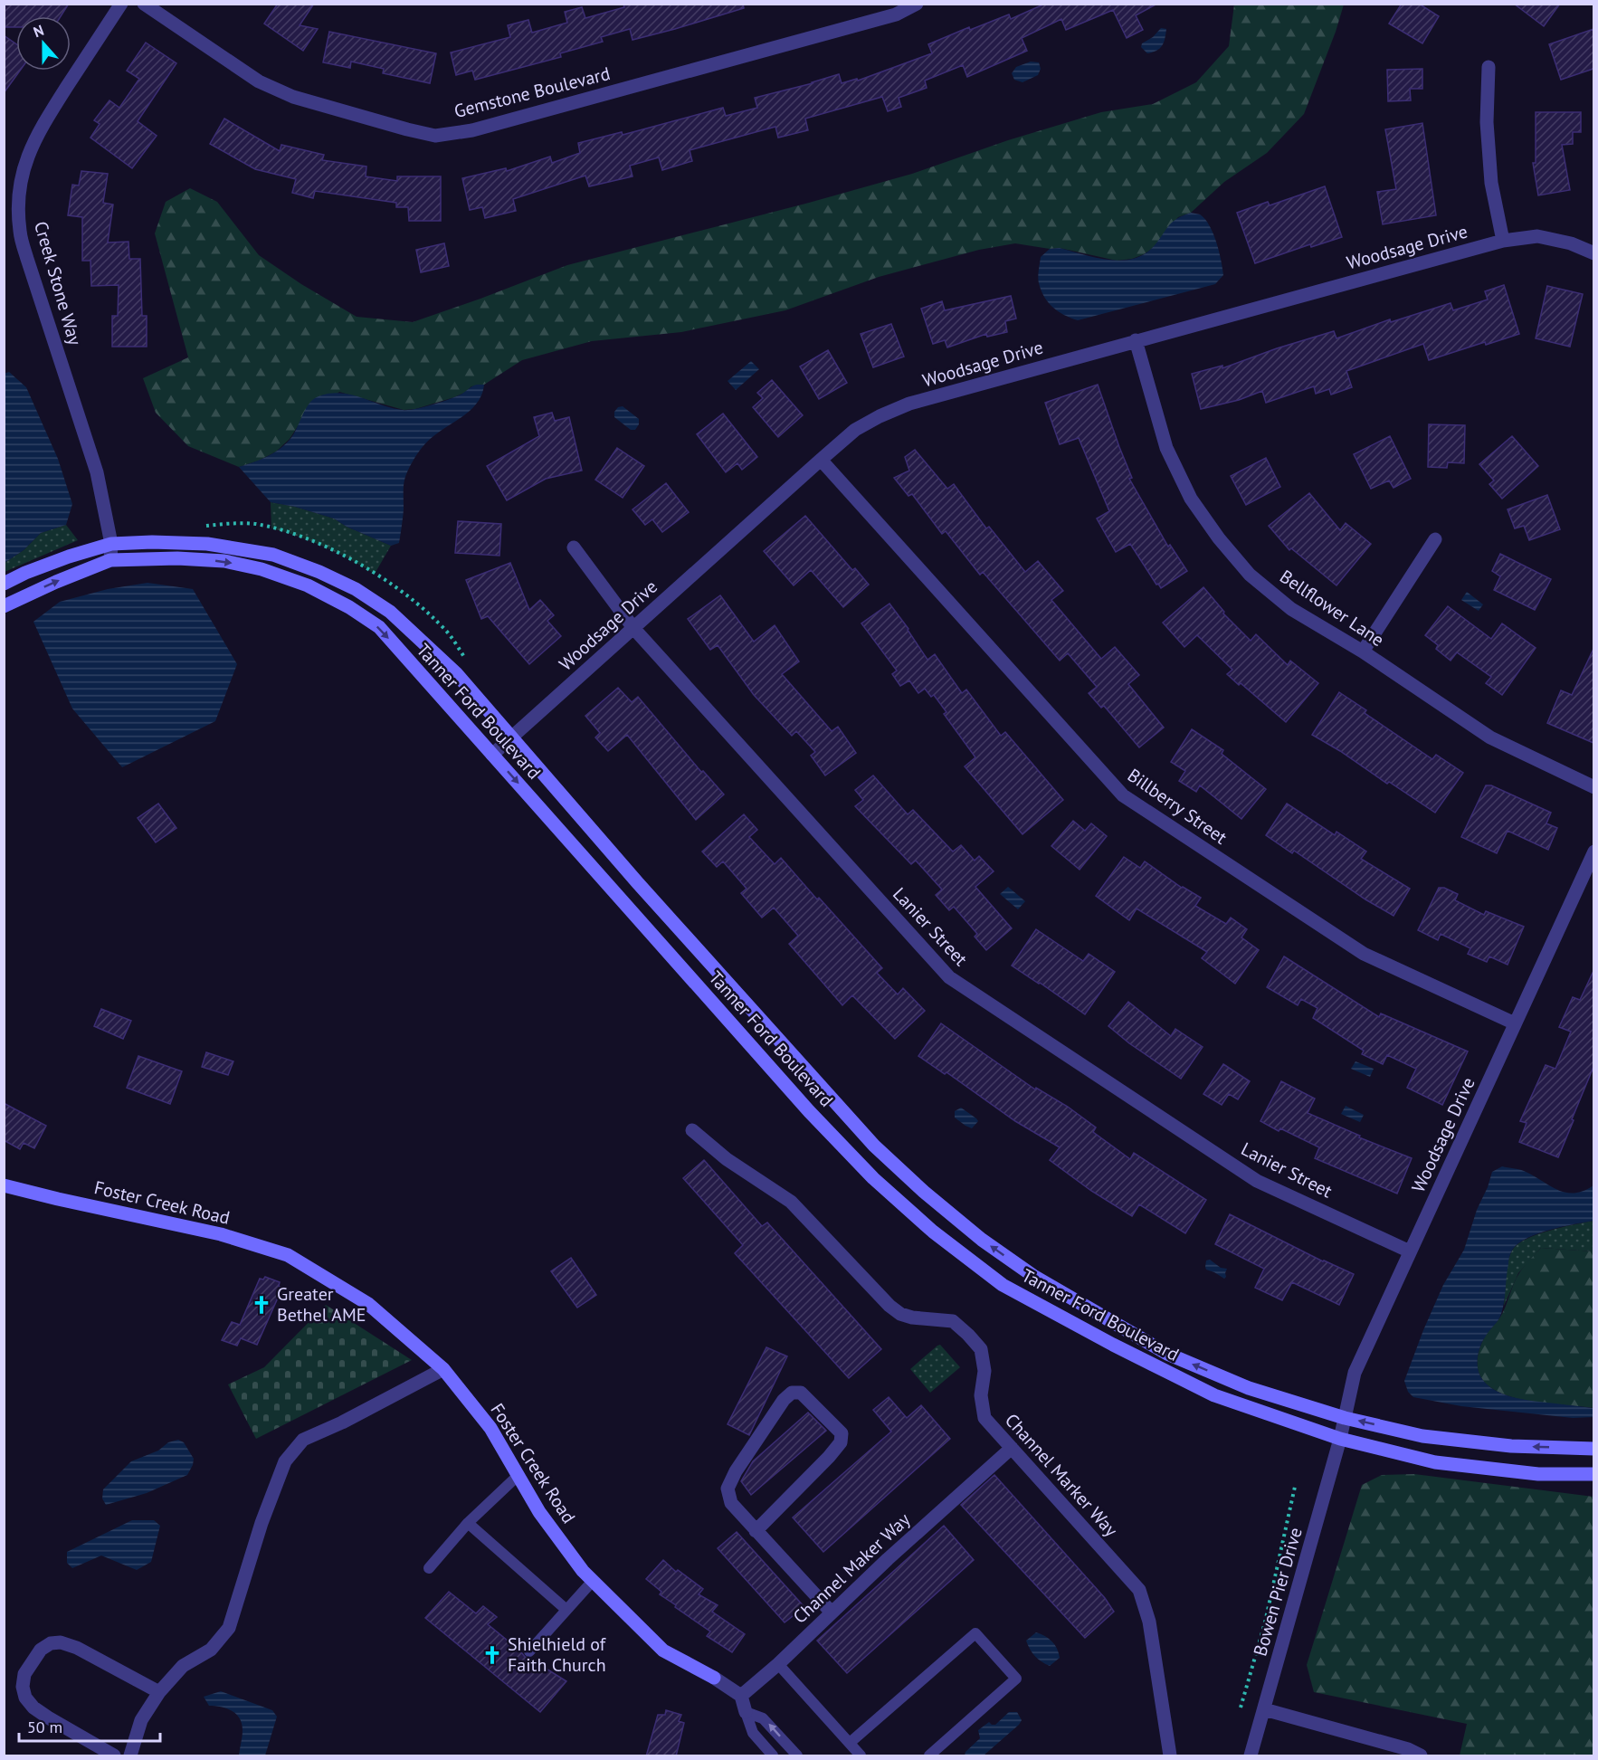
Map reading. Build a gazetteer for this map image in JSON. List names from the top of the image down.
{
  "streets": {
    "street": [
      "Gemstone Boulevard",
      "Woodsage Drive",
      "Creek Stone Way",
      "Bellflower Lane",
      "Tanner Ford Boulevard",
      "Billberry Street",
      "Lanier Street",
      "Foster Creek Road",
      "Channel Marker Way",
      "Channel Maker Way",
      "Bowen Pier Drive"
    ]
  },
  "crossings": [
    ["Woodsage Drive", "Bellflower Lane"],
    ["Woodsage Drive", "Tanner Ford Boulevard"],
    ["Woodsage Drive", "Billberry Street"],
    ["Woodsage Drive", "Lanier Street"],
    ["Woodsage Drive", "Bowen Pier Drive"],
    ["Creek Stone Way", "Tanner Ford Boulevard"],
    ["Tanner Ford Boulevard", "Bowen Pier Drive"],
    ["Foster Creek Road", "Channel Maker Way"],
    ["Channel Marker Way", "Channel Maker Way"]
  ],
  "places": {
    "church": ["Greater Bethel AME", "Shielhield of Faith Church"]
  },
  "scale_bar": "50 m",
  "north": "top"
}
